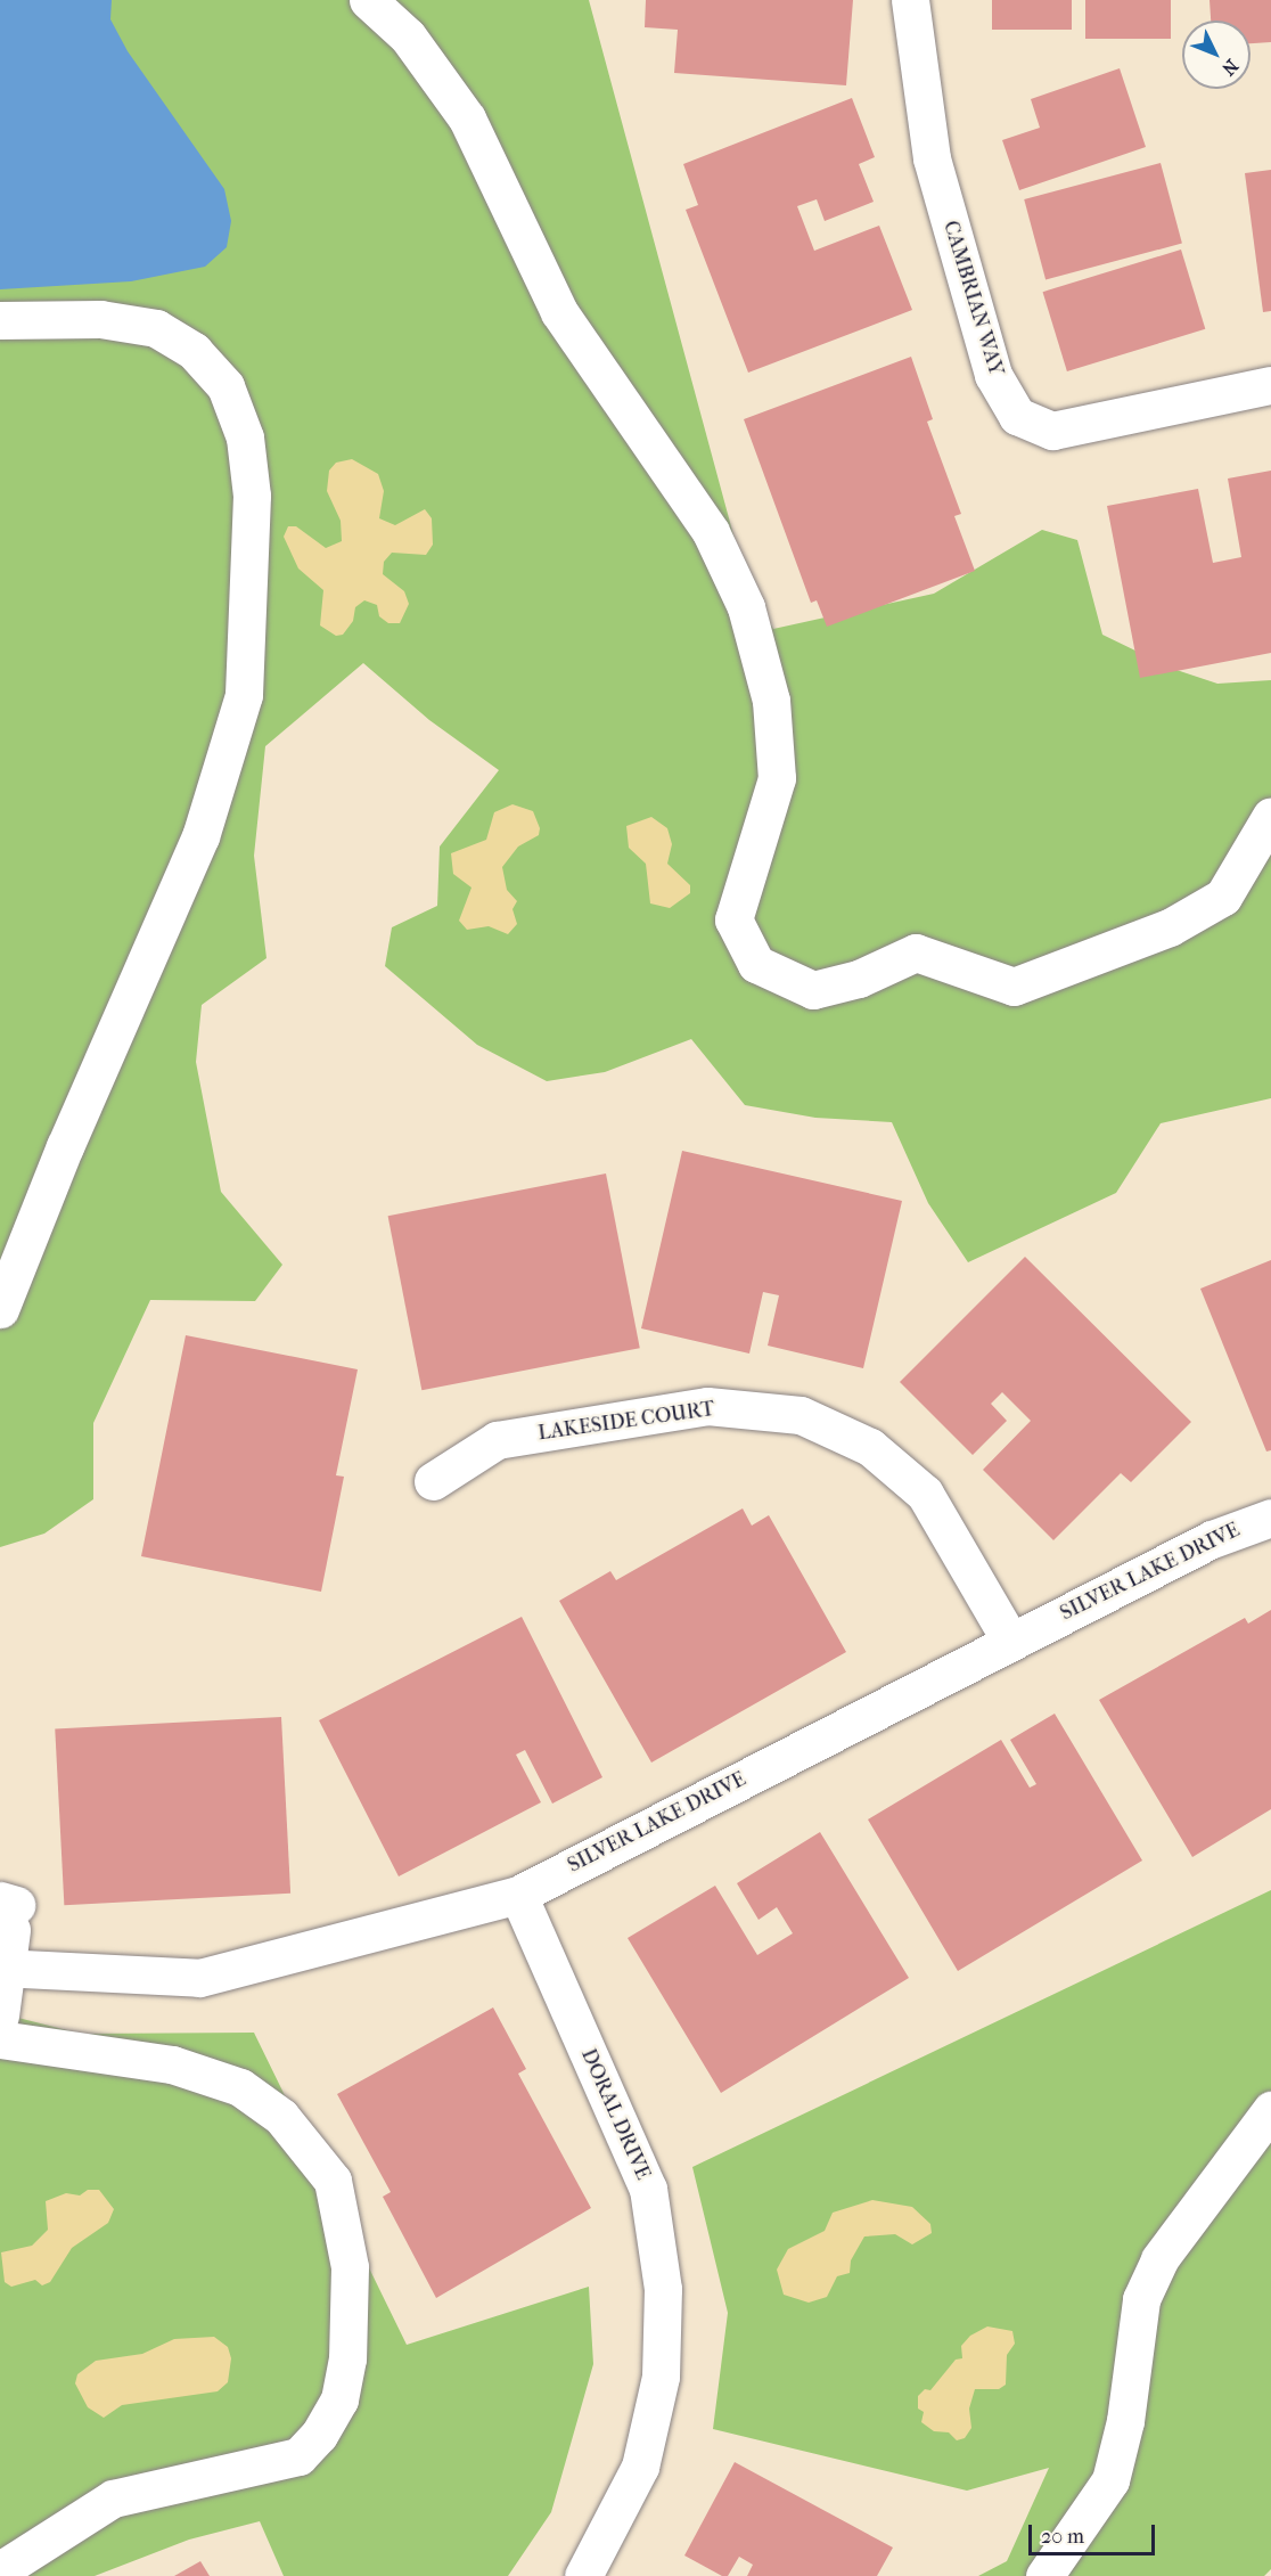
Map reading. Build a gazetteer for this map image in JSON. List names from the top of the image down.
{
  "streets": {
    "street": [
      "CAMBRIAN WAY",
      "LAKESIDE COURT",
      "SILVER LAKE DRIVE",
      "DORAL DRIVE"
    ]
  },
  "crossings": [
    ["LAKESIDE COURT", "SILVER LAKE DRIVE"],
    ["SILVER LAKE DRIVE", "DORAL DRIVE"]
  ],
  "scale_bar": "20 m",
  "north": "bottom right"
}
